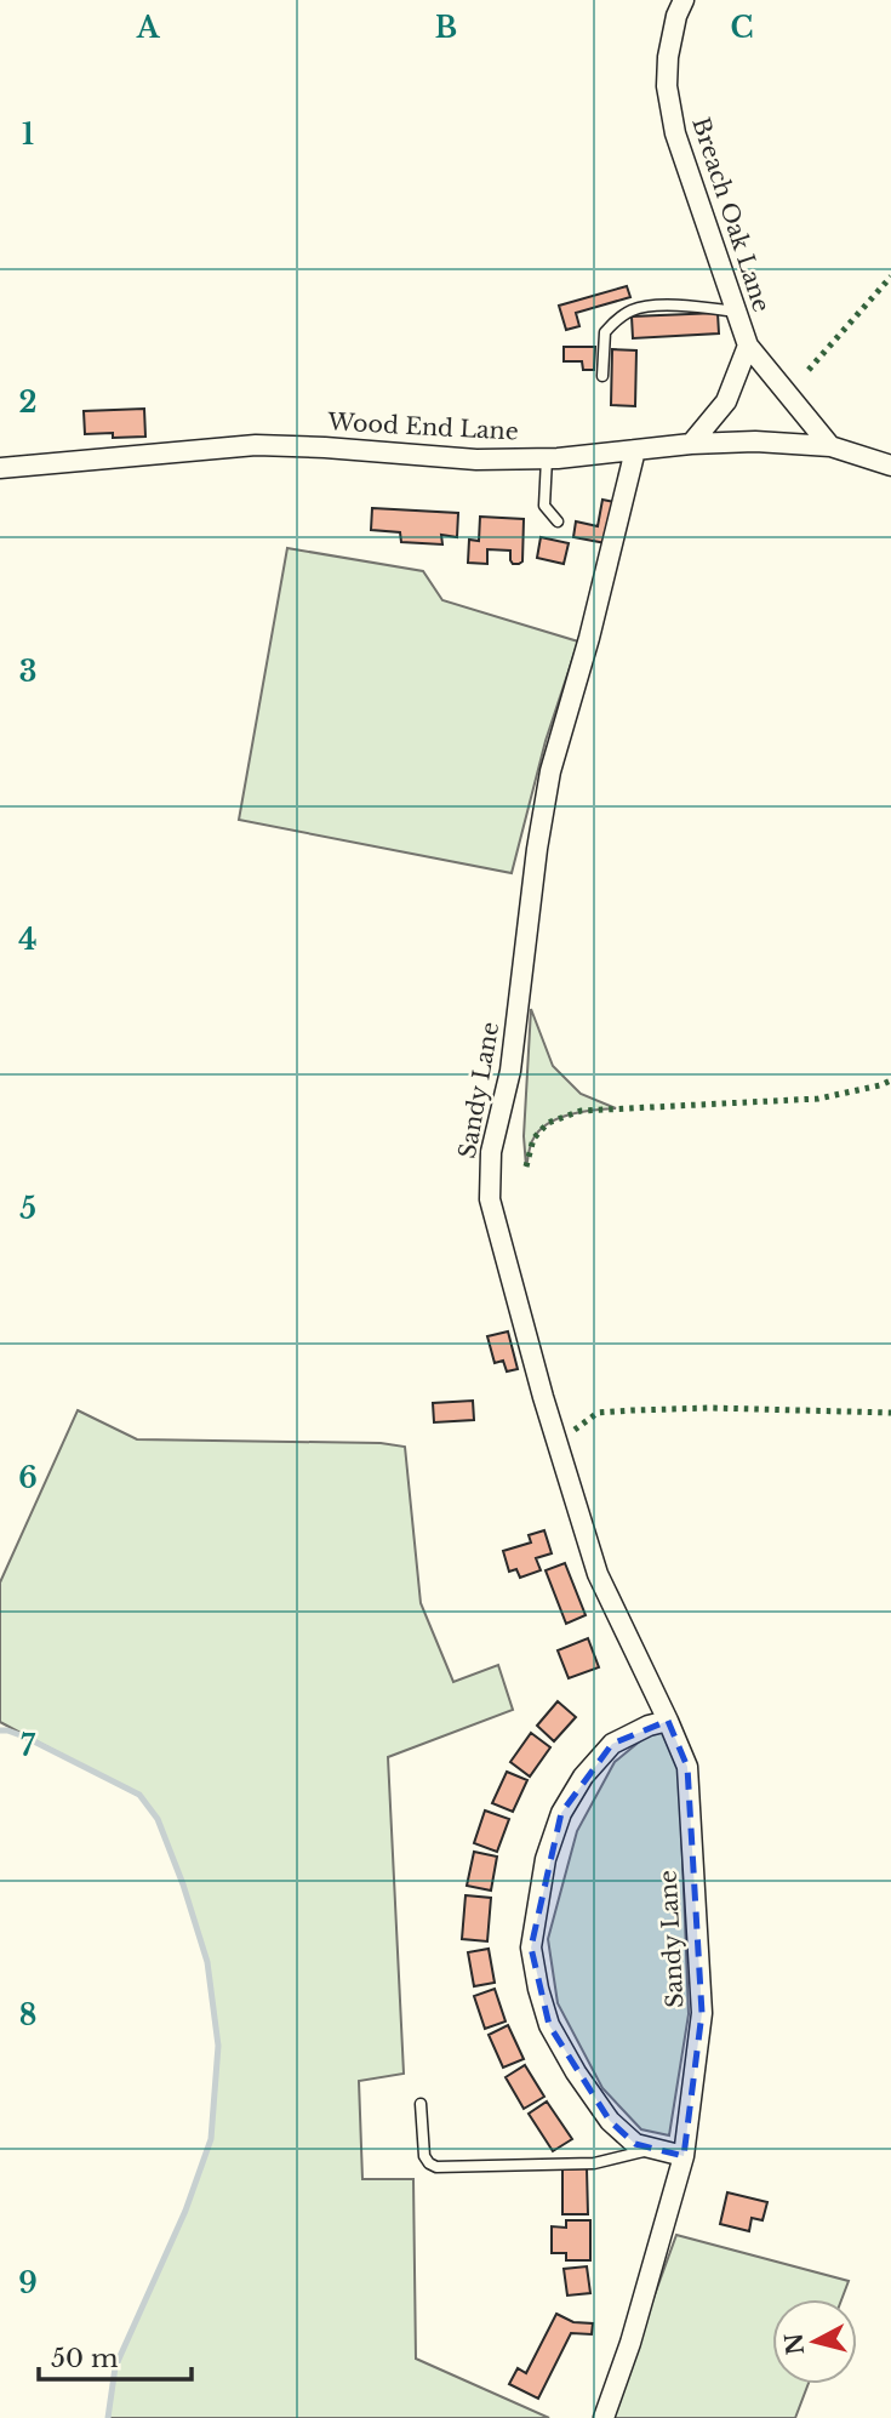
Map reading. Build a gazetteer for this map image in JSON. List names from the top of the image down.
{
  "streets": {
    "street": ["Breach Oak Lane", "Wood End Lane", "Sandy Lane"]
  },
  "crossings": [
    ["Breach Oak Lane", "Wood End Lane"],
    ["Wood End Lane", "Sandy Lane"]
  ],
  "scale_bar": "50 m",
  "north": "left",
  "grid": {
    "columns": ["A", "B", "C"],
    "rows": [
      "1",
      "2",
      "3",
      "4",
      "5",
      "6",
      "7",
      "8",
      "9"
    ]
  }
}
